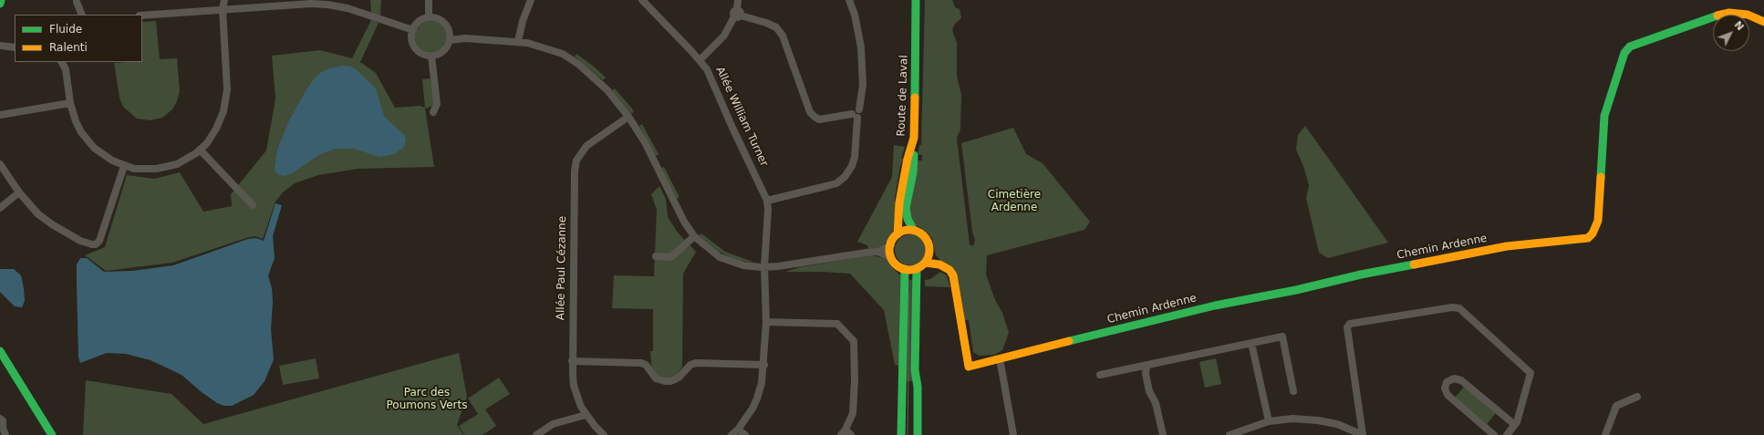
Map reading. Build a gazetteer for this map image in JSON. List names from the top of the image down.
{
  "streets": {
    "street": [
      "Route de Laval",
      "Allée William Turner",
      "Chemin Ardenne",
      "Allée Paul Cézanne"
    ]
  },
  "parks": ["Cimetière Ardenne", "Parc des Poumons Verts"],
  "legend": ["Fluide", "Ralenti"],
  "north": "top right"
}
